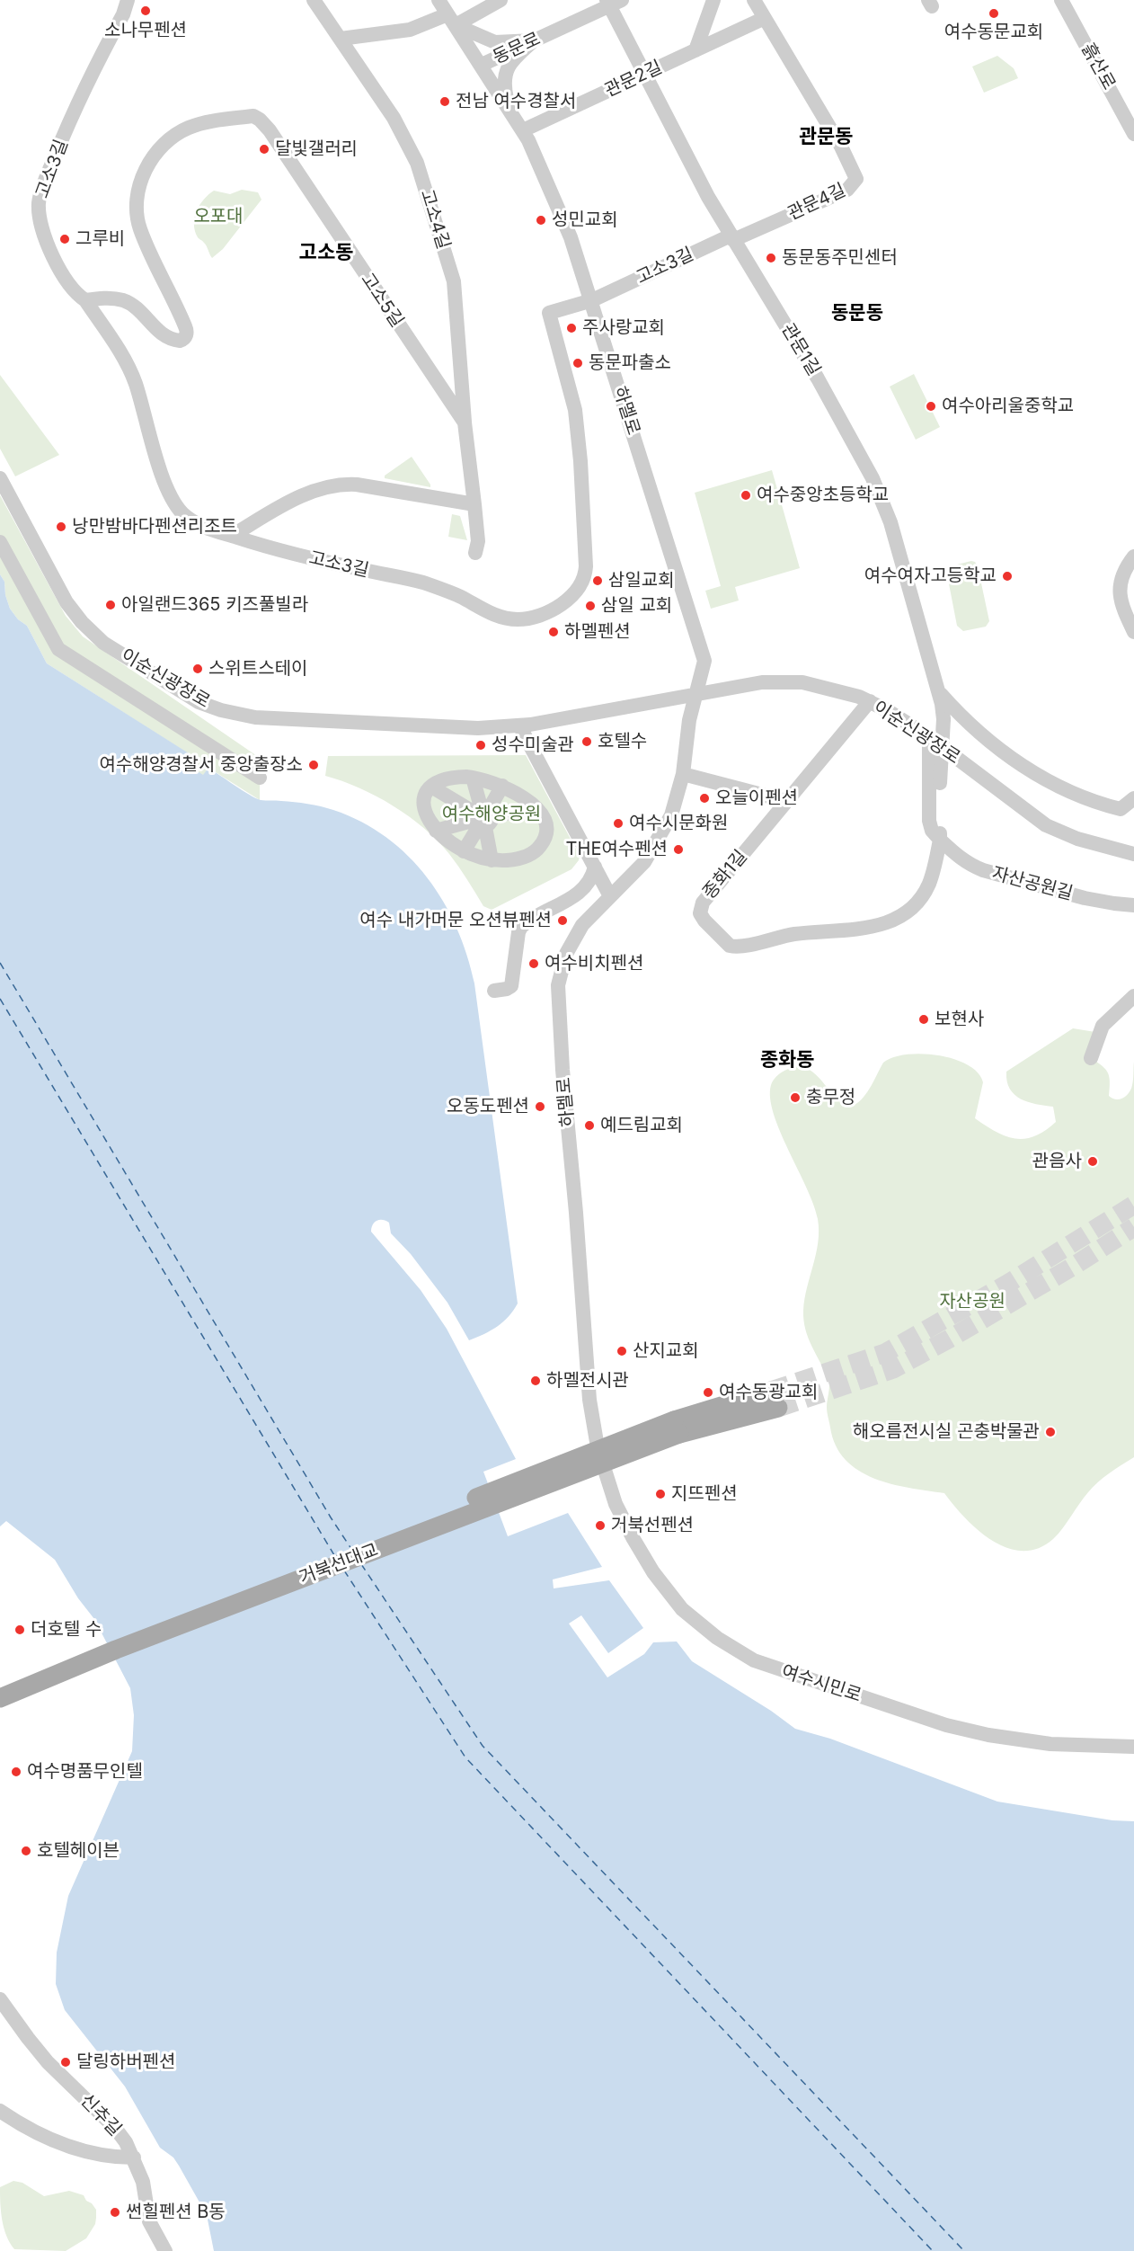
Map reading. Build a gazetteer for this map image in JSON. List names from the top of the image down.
{
  "streets": {
    "main road": ["거북선대교"],
    "street": [
      "동문로",
      "흙산로",
      "관문2길",
      "고소3길",
      "관문4길",
      "고소4길",
      "고소5길",
      "관문1길",
      "하멜로",
      "이순신광장로",
      "종화1길",
      "자산공원길",
      "여수시민로",
      "신추길"
    ]
  },
  "crossings": [
    ["동문로", "관문1길"],
    ["동문로", "하멜로"],
    ["관문2길", "관문4길"],
    ["관문2길", "관문1길"],
    ["관문2길", "하멜로"],
    ["고소3길", "관문4길"],
    ["고소3길", "고소5길"],
    ["고소3길", "관문1길"],
    ["고소3길", "하멜로"],
    ["관문4길", "관문1길"],
    ["고소4길", "고소5길"],
    ["관문1길", "종화1길"],
    ["관문1길", "자산공원길"],
    ["하멜로", "이순신광장로"],
    ["하멜로", "여수시민로"],
    ["이순신광장로", "종화1길"],
    ["이순신광장로", "자산공원길"],
    ["종화1길", "자산공원길"]
  ],
  "districts": [
    "관문동",
    "고소동",
    "동문동",
    "종화동"
  ],
  "parks": ["오포대", "여수해양공원", "자산공원"],
  "places": [
    "소나무펜션",
    "여수동문교회",
    "전남 여수경찰서",
    "달빛갤러리",
    "성민교회",
    "그루비",
    "동문동주민센터",
    "주사랑교회",
    "동문파출소",
    "여수아리울중학교",
    "여수중앙초등학교",
    "낭만밤바다펜션리조트",
    "여수여자고등학교",
    "삼일교회",
    "아일랜드365 키즈풀빌라",
    "삼일 교회",
    "하멜펜션",
    "스위트스테이",
    "호텔수",
    "성수미술관",
    "여수해양경찰서 중앙출장소",
    "오늘이펜션",
    "여수시문화원",
    "THE여수펜션",
    "여수 내가머문 오션뷰펜션",
    "여수비치펜션",
    "보현사",
    "충무정",
    "오동도펜션",
    "예드림교회",
    "관음사",
    "산지교회",
    "하멜전시관",
    "여수동광교회",
    "해오름전시실 곤충박물관",
    "지뜨펜션",
    "거북선펜션",
    "더호텔 수",
    "여수명품무인텔",
    "호텔헤이븐",
    "달링하버펜션",
    "썬힐펜션 B동"
  ]
}
